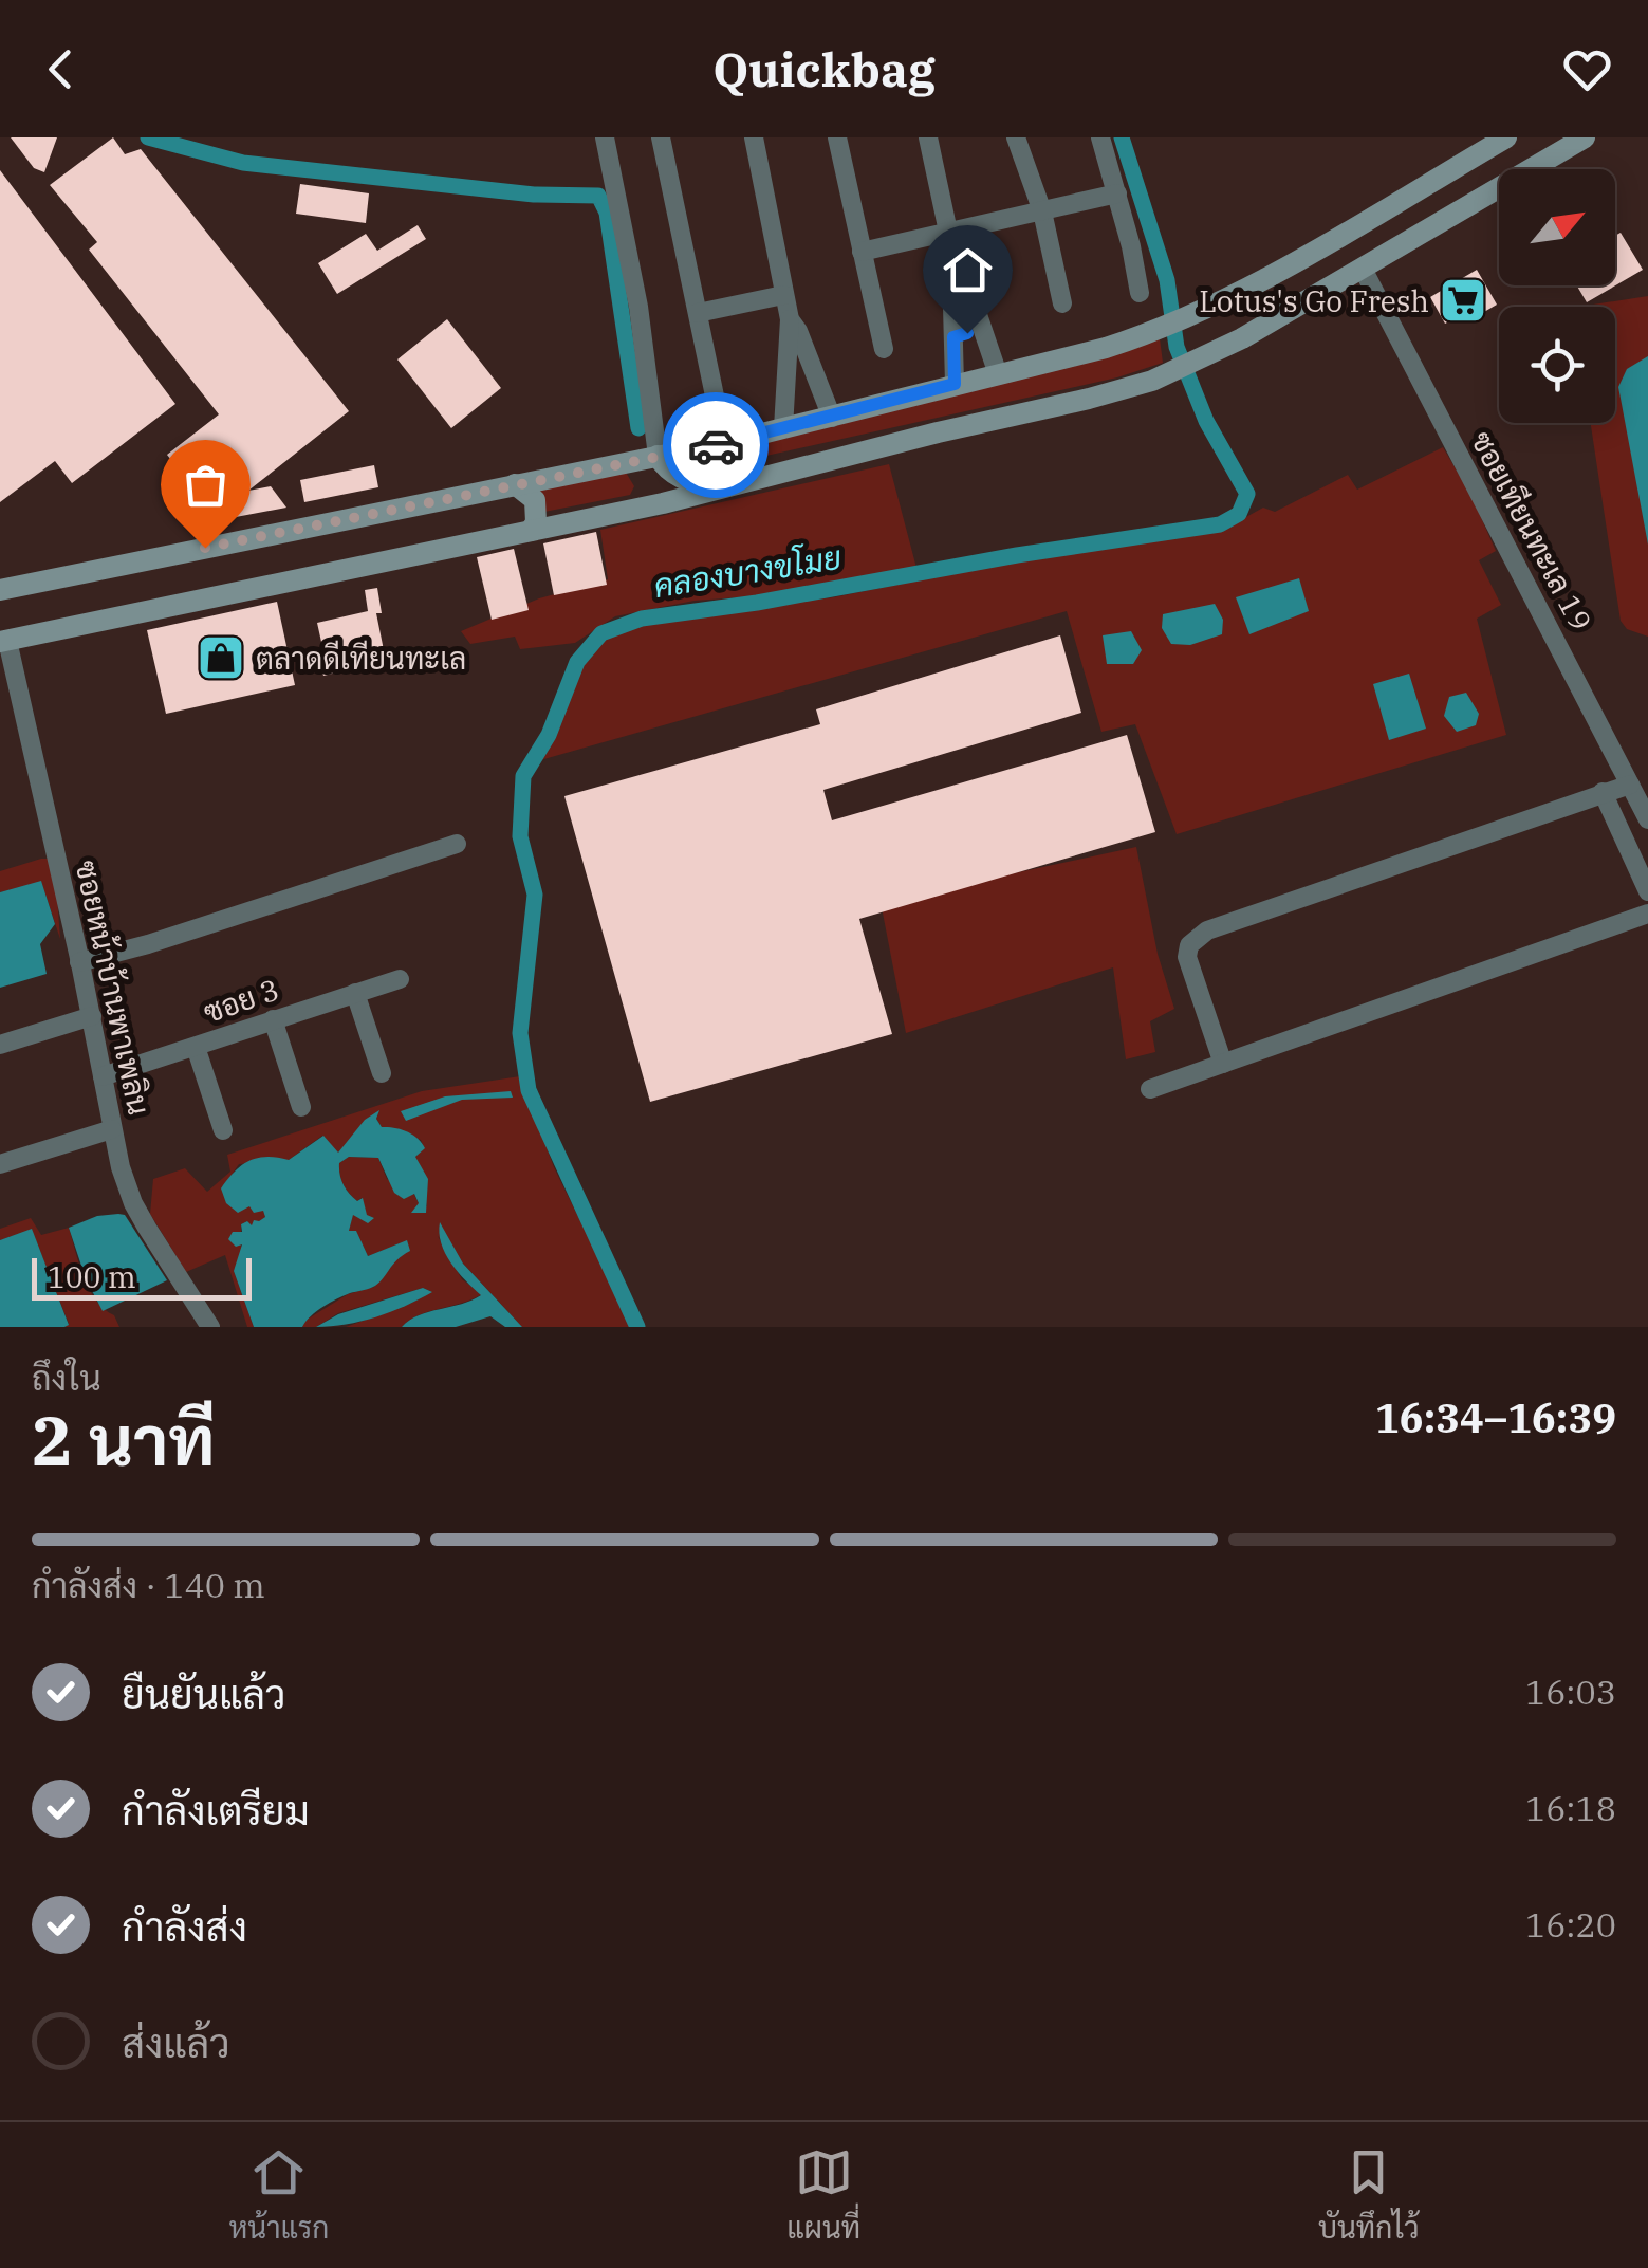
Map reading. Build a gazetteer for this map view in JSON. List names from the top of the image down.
{
  "streets": {
    "street": ["ซอยเทียนทะเล 19", "ซอยหน้าบ้านพาเพลิน", "ซอย 3"]
  },
  "crossings": [
    ["ซอยหน้าบ้านพาเพลิน", "ซอย 3"]
  ],
  "water": ["คลองบางขโมย"],
  "places": {
    "supermarket": ["Lotus's Go Fresh"],
    "shop": ["ตลาดดีเทียนทะเล"]
  },
  "scale_bar": "100 m",
  "north": "top right",
  "page": {
    "header": "Quickbag",
    "scale": "100 m",
    "heading": ["2 นาที", "ถึงใน", "16:34–16:39"],
    "bar": "กำลังส่ง · 140 m",
    "list": [
      ["ยืนยันแล้ว", "16:03"],
      ["กำลังเตรียม", "16:18"],
      ["กำลังส่ง", "16:20"],
      "ส่งแล้ว"
    ],
    "tabs": ["หน้าแรก", "แผนที่", "บันทึกไว้"]
  }
}
